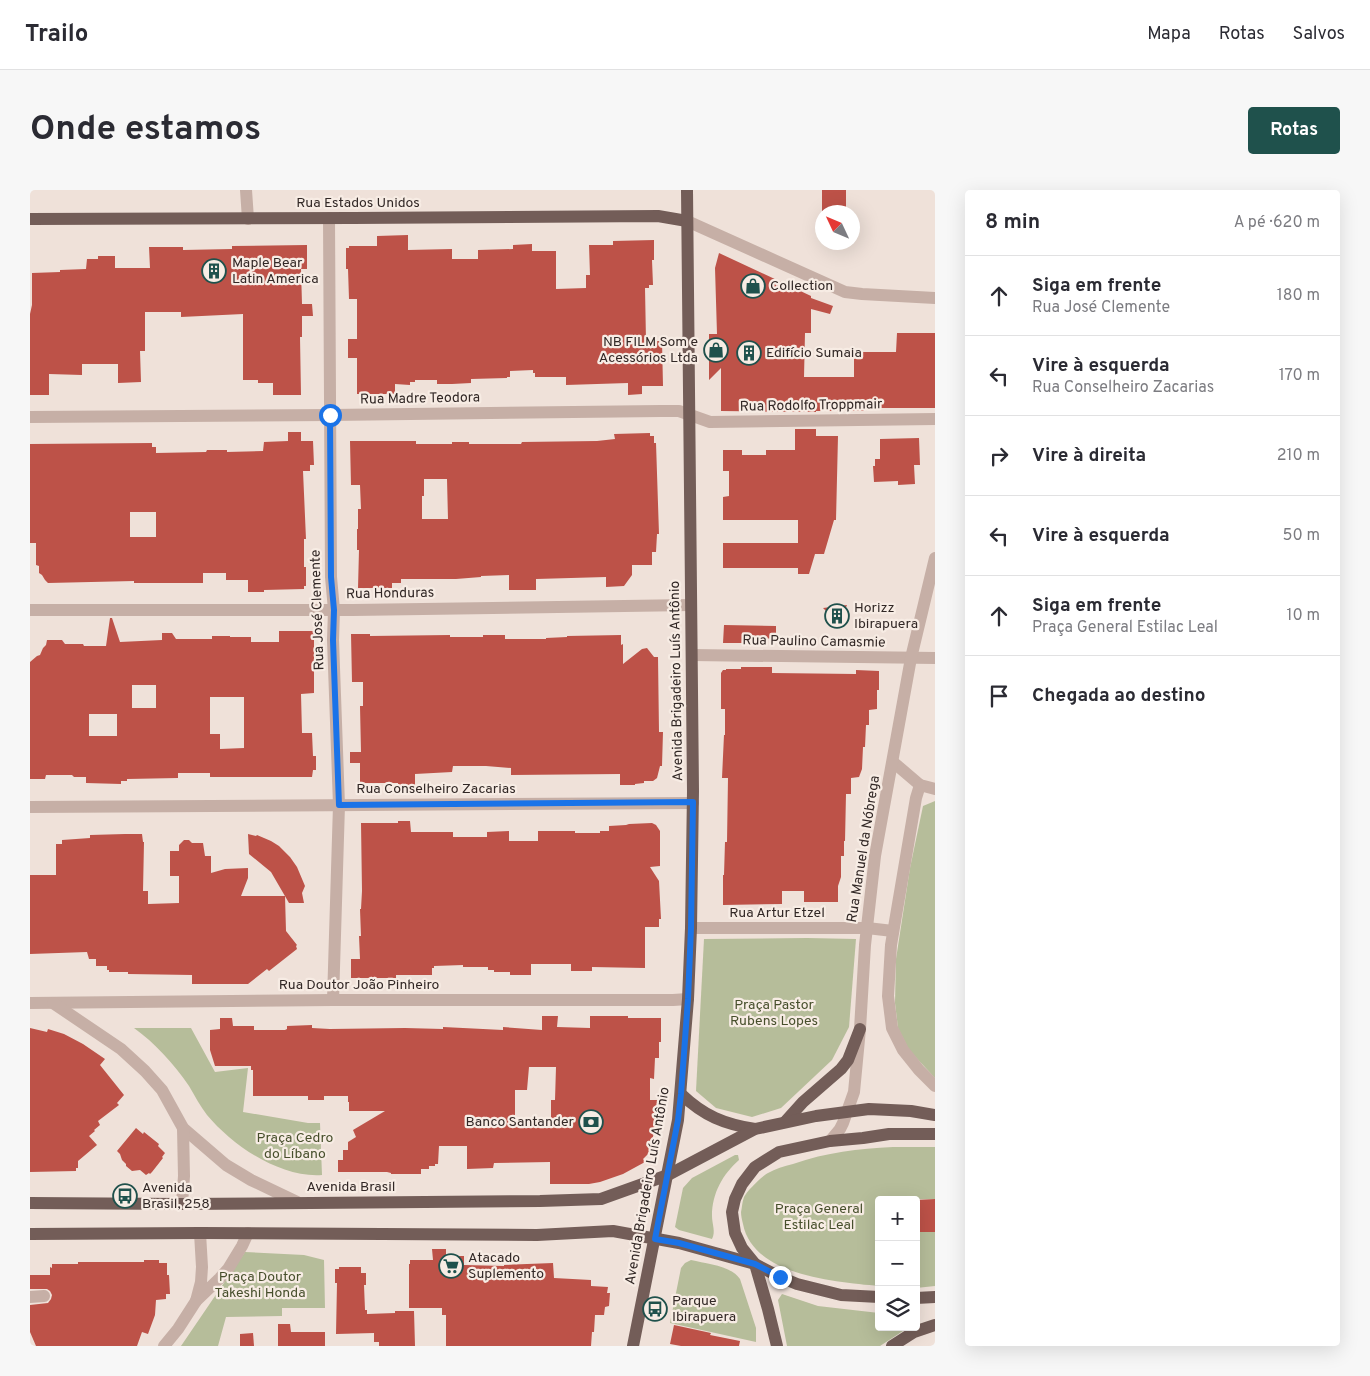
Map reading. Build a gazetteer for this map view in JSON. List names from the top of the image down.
{
  "streets": {
    "main road": ["Rua Estados Unidos", "Avenida Brigadeiro Luís Antônio", "Avenida Brasil"],
    "street": [
      "Rua Madre Teodora",
      "Rua Rodolfo Troppmair",
      "Rua Honduras",
      "Rua José Clemente",
      "Rua Paulino Camasmie",
      "Rua Conselheiro Zacarias",
      "Rua Manuel da Nóbrega",
      "Rua Artur Etzel",
      "Rua Doutor João Pinheiro"
    ]
  },
  "crossings": [
    ["Rua Estados Unidos", "Rua José Clemente"],
    ["Rua Estados Unidos", "Avenida Brigadeiro Luís Antônio"],
    ["Rua Madre Teodora", "Rua Rodolfo Troppmair"],
    ["Rua Madre Teodora", "Rua José Clemente"],
    ["Rua Madre Teodora", "Avenida Brigadeiro Luís Antônio"],
    ["Rua Rodolfo Troppmair", "Avenida Brigadeiro Luís Antônio"],
    ["Rua Honduras", "Rua José Clemente"],
    ["Rua Honduras", "Avenida Brigadeiro Luís Antônio"],
    ["Rua José Clemente", "Rua Conselheiro Zacarias"],
    ["Rua José Clemente", "Rua Doutor João Pinheiro"],
    ["Rua Paulino Camasmie", "Avenida Brigadeiro Luís Antônio"],
    ["Rua Paulino Camasmie", "Rua Manuel da Nóbrega"],
    ["Avenida Brigadeiro Luís Antônio", "Rua Conselheiro Zacarias"],
    ["Avenida Brigadeiro Luís Antônio", "Rua Artur Etzel"],
    ["Avenida Brigadeiro Luís Antônio", "Rua Doutor João Pinheiro"],
    ["Avenida Brigadeiro Luís Antônio", "Avenida Brasil"],
    ["Rua Manuel da Nóbrega", "Rua Artur Etzel"]
  ],
  "parks": [
    "Praça Pastor Rubens Lopes",
    "Praça Cedro do Líbano",
    "Praça General Estilac Leal",
    "Praça Doutor Takeshi Honda"
  ],
  "places": {
    "building": ["Maple Bear Latin America", "Edifício Sumaia", "Horizz Ibirapuera"],
    "shop": ["Collection", "NB FILM Som e Acessórios Ltda"],
    "bank": ["Banco Santander"],
    "bus stop": ["Avenida Brasil, 258", "Parque Ibirapuera"],
    "supermarket": ["Atacado Suplemento"]
  },
  "north": "top left",
  "page": {
    "header": "Trailo",
    "nav": ["Mapa", "Rotas", "Salvos"],
    "buttons": "Rotas",
    "title": "Onde estamos",
    "heading": ["8 min", "A pé · 620 m"],
    "list": [
      ["Siga em frente", "Rua José Clemente", "180 m"],
      ["Vire à esquerda", "Rua Conselheiro Zacarias", "170 m"],
      ["Vire à direita", "210 m"],
      ["Vire à esquerda", "50 m"],
      ["Siga em frente", "Praça General Estilac Leal", "10 m"],
      "Chegada ao destino"
    ],
    "map_buttons": ["+", "−"]
  }
}
